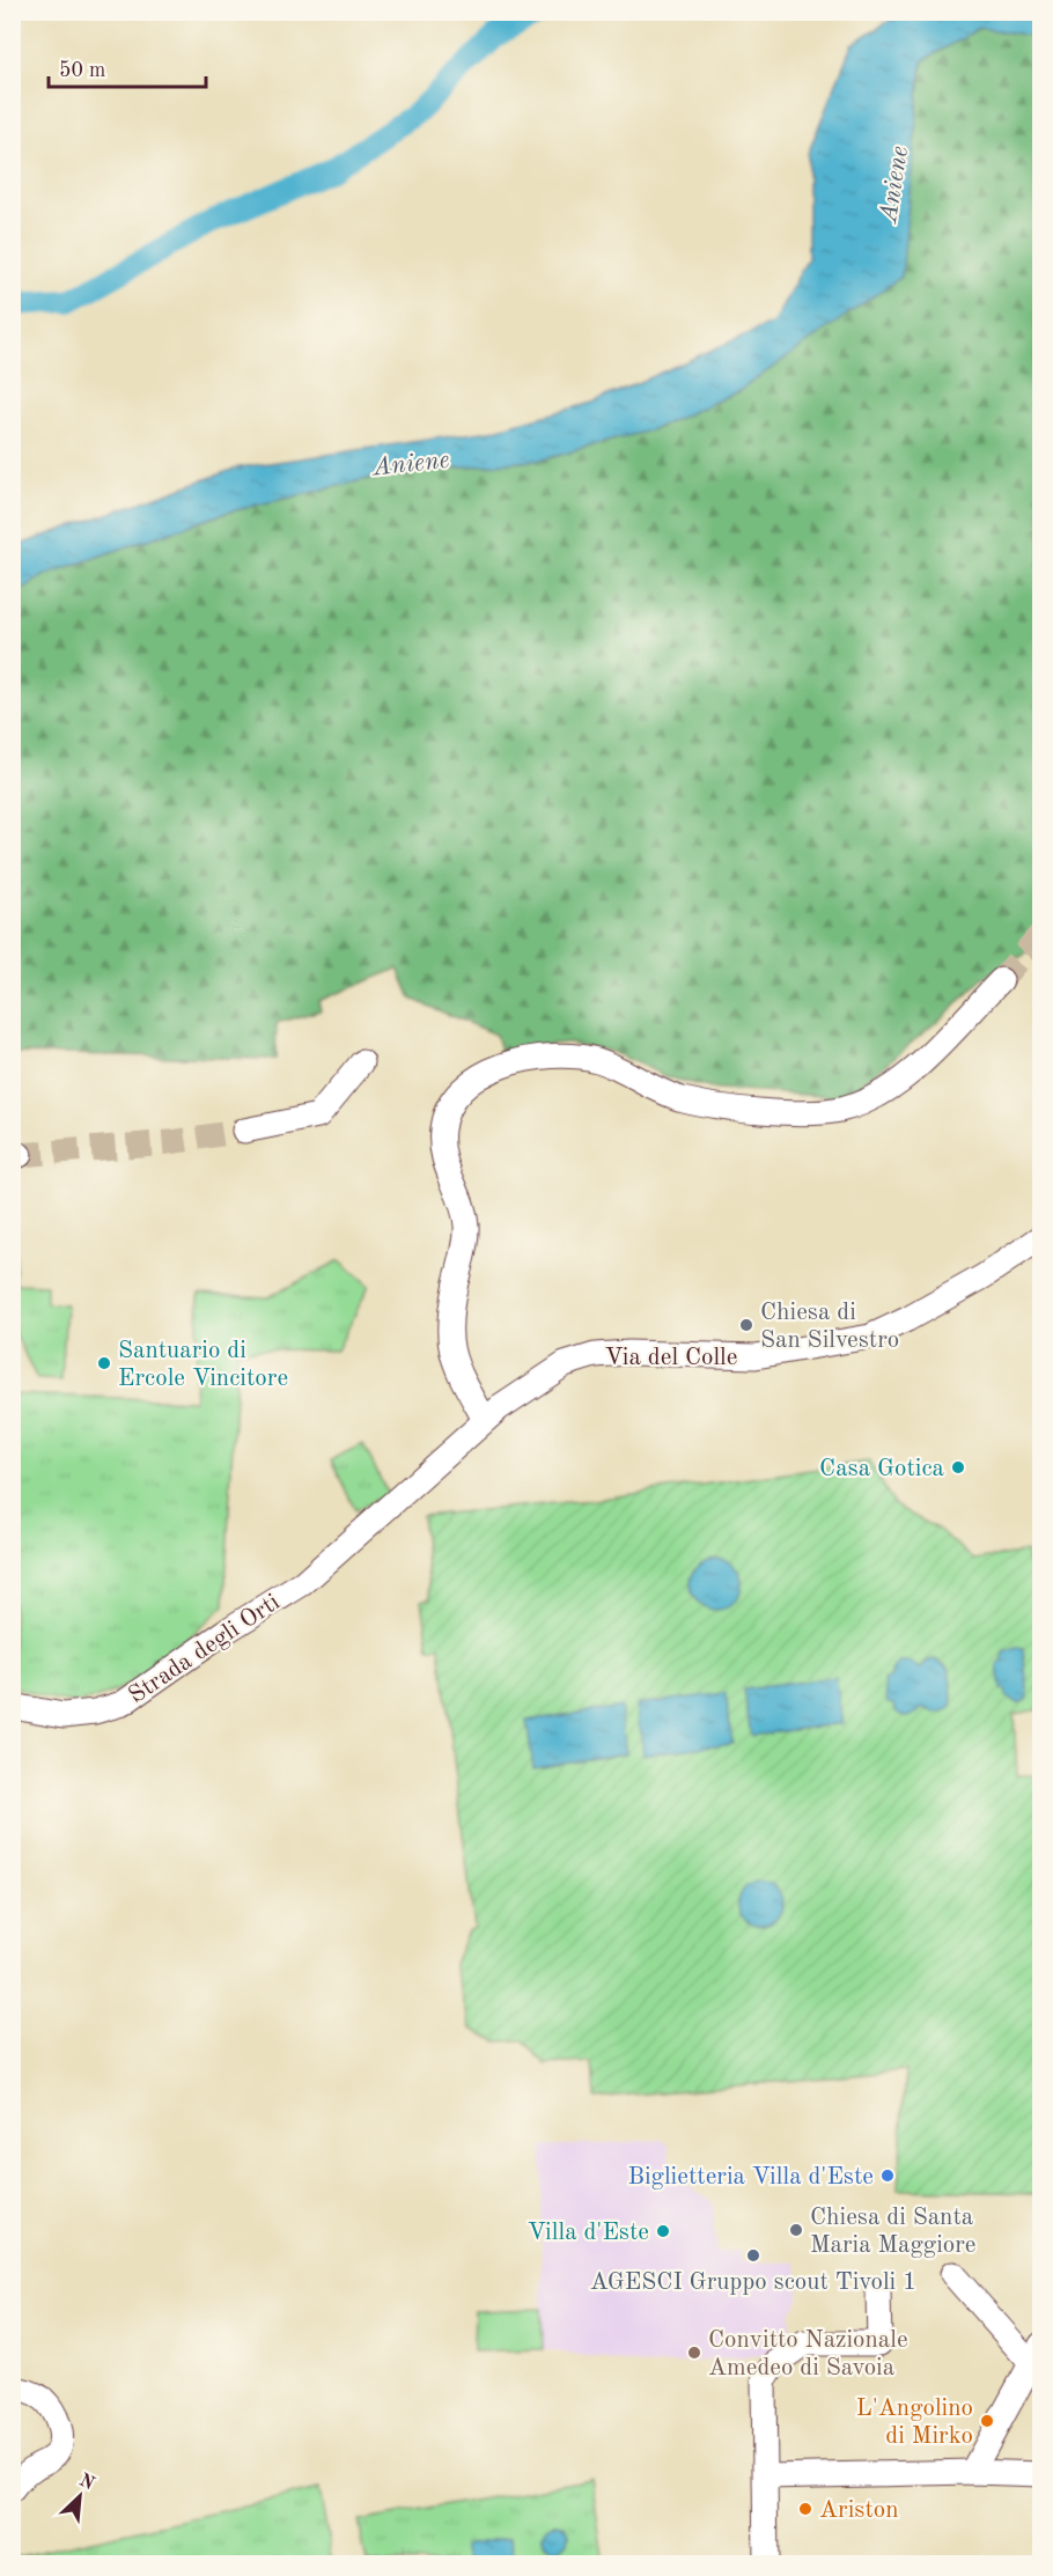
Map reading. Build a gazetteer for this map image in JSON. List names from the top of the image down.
{
  "streets": {
    "street": ["Via del Colle", "Strada degli Orti"]
  },
  "crossings": [
    ["Via del Colle", "Strada degli Orti"]
  ],
  "water": ["Aniene"],
  "places": [
    "Chiesa di San Silvestro",
    "Santuario di Ercole Vincitore",
    "Casa Gotica",
    "Biglietteria Villa d'Este",
    "Chiesa di Santa Maria Maggiore",
    "Villa d'Este",
    "AGESCI Gruppo scout Tivoli 1",
    "Convitto Nazionale Amedeo di Savoia",
    "L'Angolino di Mirko",
    "Ariston"
  ],
  "scale_bar": "50 m",
  "north": "top right"
}
